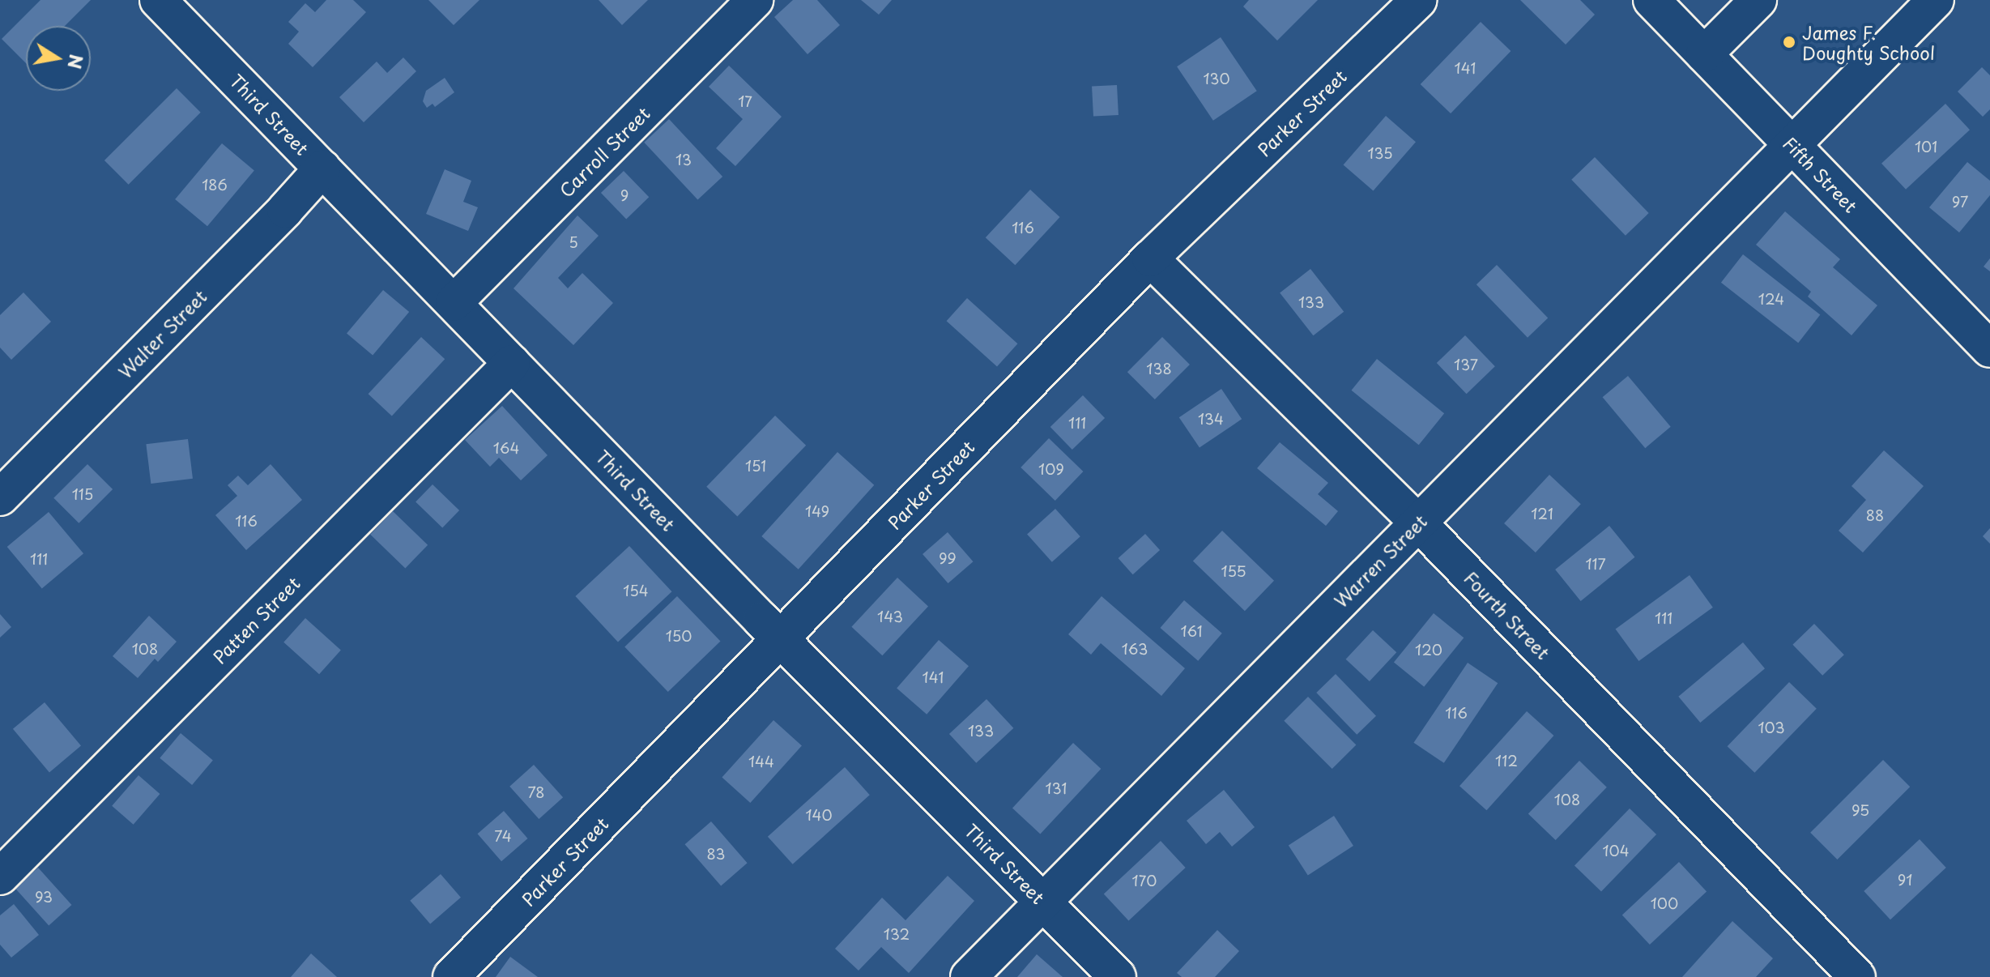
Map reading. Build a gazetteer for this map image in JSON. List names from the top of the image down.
{
  "streets": {
    "street": [
      "Parker Street",
      "Third Street",
      "Carroll Street",
      "Fifth Street",
      "Walter Street",
      "Warren Street",
      "Fourth Street",
      "Patten Street"
    ]
  },
  "crossings": [
    ["Parker Street", "Third Street"],
    ["Parker Street", "Fourth Street"],
    ["Third Street", "Carroll Street"],
    ["Third Street", "Walter Street"],
    ["Third Street", "Warren Street"],
    ["Third Street", "Patten Street"],
    ["Fifth Street", "Warren Street"],
    ["Warren Street", "Fourth Street"]
  ],
  "places": ["James F. Doughty School"],
  "house_numbers": [
    "141",
    "130",
    "17",
    "101",
    "135",
    "13",
    "186",
    "9",
    "97",
    "116",
    "5",
    "124",
    "133",
    "137",
    "138",
    "134",
    "111",
    "164",
    "151",
    "109",
    "115",
    "149",
    "121",
    "88",
    "116",
    "99",
    "111",
    "117",
    "155",
    "154",
    "143",
    "111",
    "161",
    "150",
    "108",
    "163",
    "120",
    "141",
    "116",
    "103",
    "133",
    "112",
    "144",
    "131",
    "78",
    "108",
    "95",
    "140",
    "74",
    "104",
    "83",
    "91",
    "170",
    "93",
    "100",
    "132"
  ],
  "north": "right"
}
